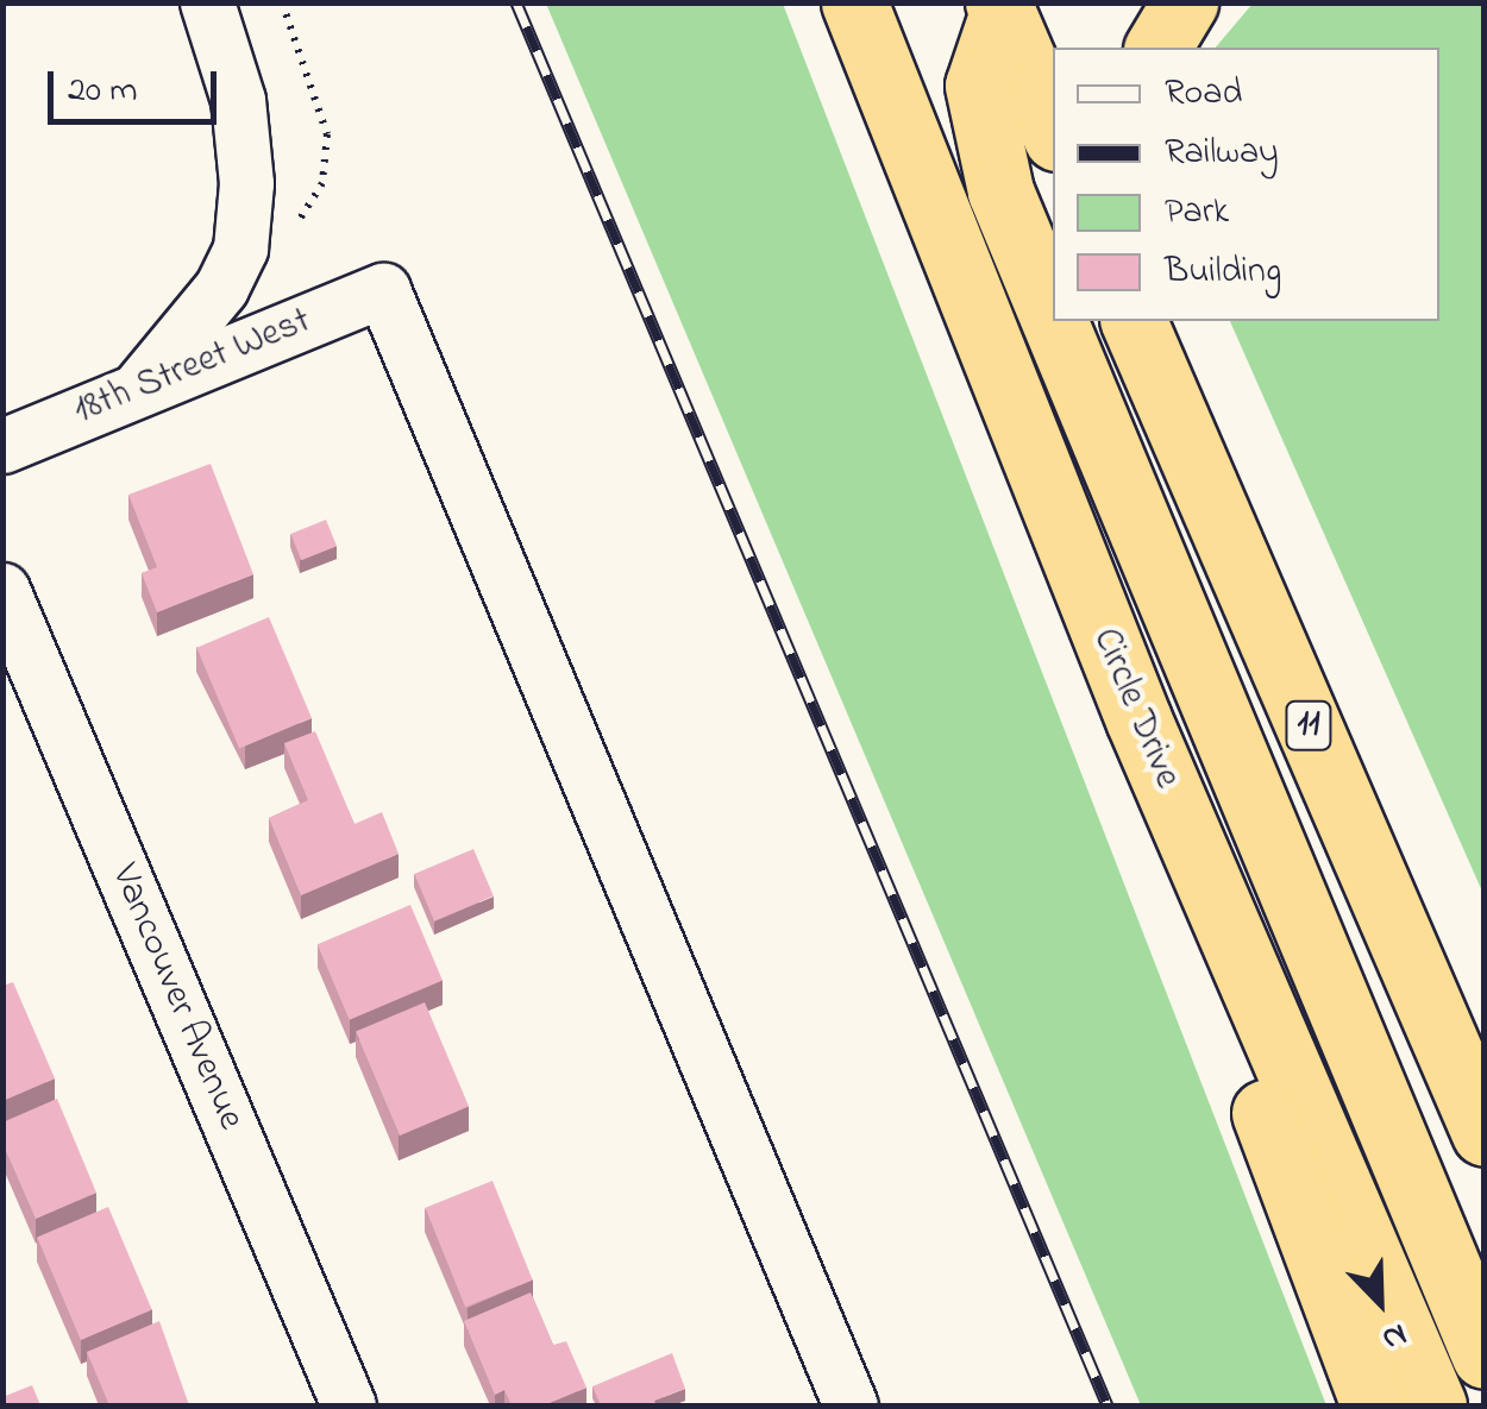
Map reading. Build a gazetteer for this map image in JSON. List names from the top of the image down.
{
  "streets": {
    "highway": ["Circle Drive", "11"],
    "street": ["18th Street West", "Vancouver Avenue"]
  },
  "legend": [
    "Road",
    "Railway",
    "Park",
    "Building"
  ],
  "scale_bar": "20 m",
  "north": "bottom right"
}
